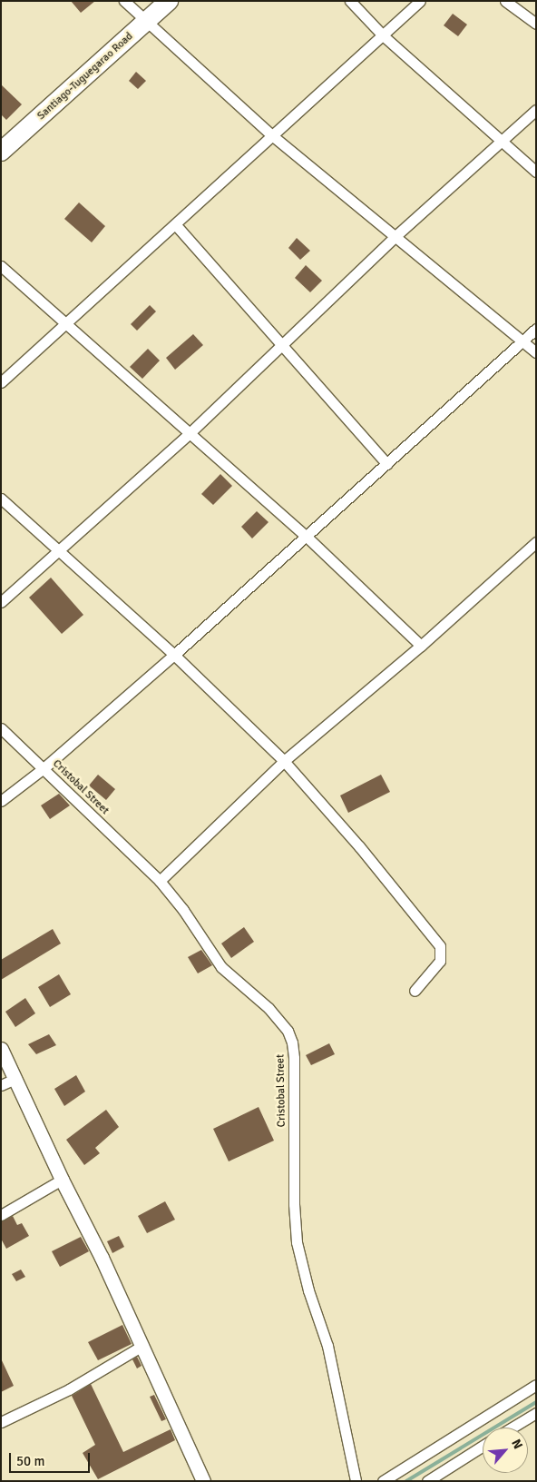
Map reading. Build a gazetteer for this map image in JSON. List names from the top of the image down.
{
  "streets": {
    "highway": ["Santiago-Tuguegarao Road"],
    "street": ["Cristobal Street"]
  },
  "scale_bar": "50 m",
  "north": "top right"
}
